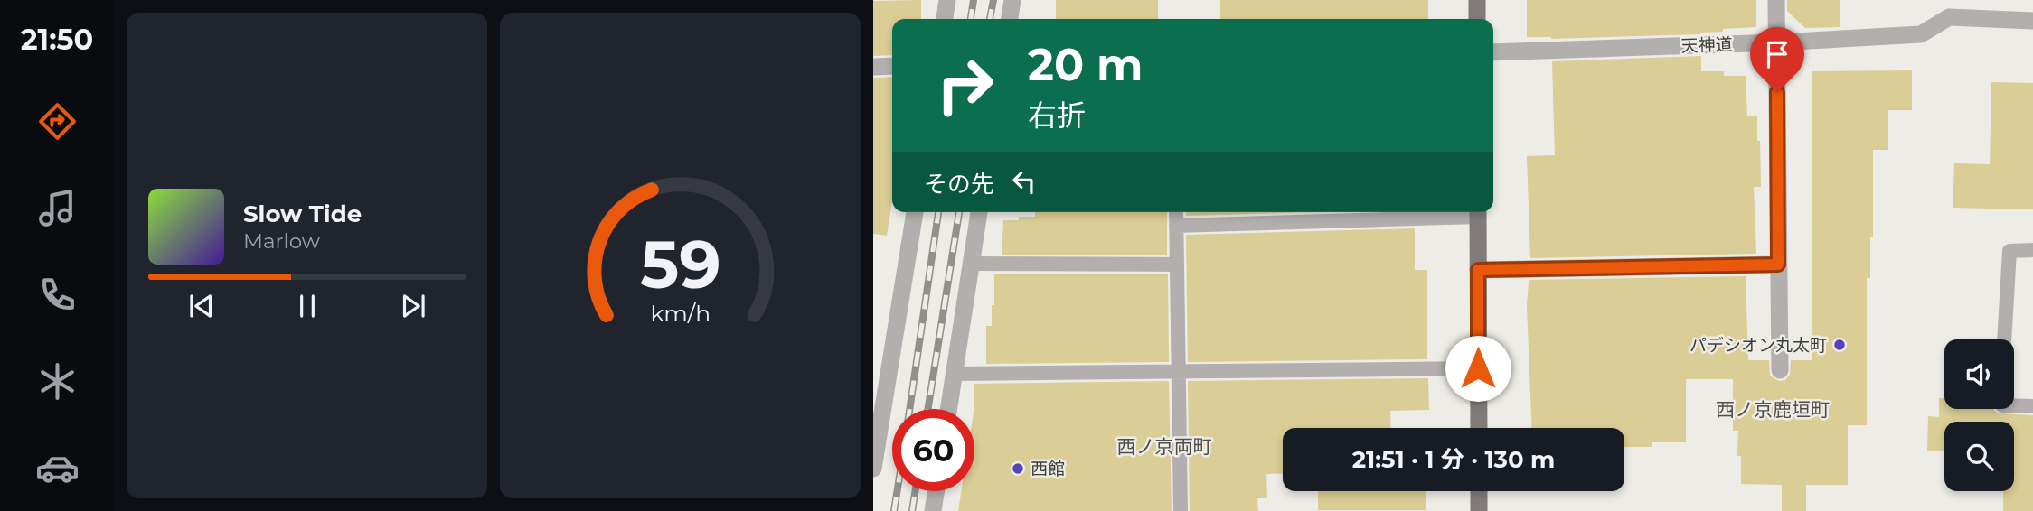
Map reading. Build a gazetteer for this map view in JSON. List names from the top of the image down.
{
  "streets": {
    "street": ["天神道"]
  },
  "districts": ["西ノ京鹿垣町", "西ノ京両町"],
  "places": ["パデシオン丸太町", "西館"],
  "page": {
    "tabs": "21:50",
    "turn": ["20 m", "右折"],
    "then": "その先",
    "song": ["Slow Tide", "Marlow"],
    "limit": "60",
    "trip": "21:51 · 1 分 · 130 m",
    "gauge": ["59", "km/h"]
  }
}
